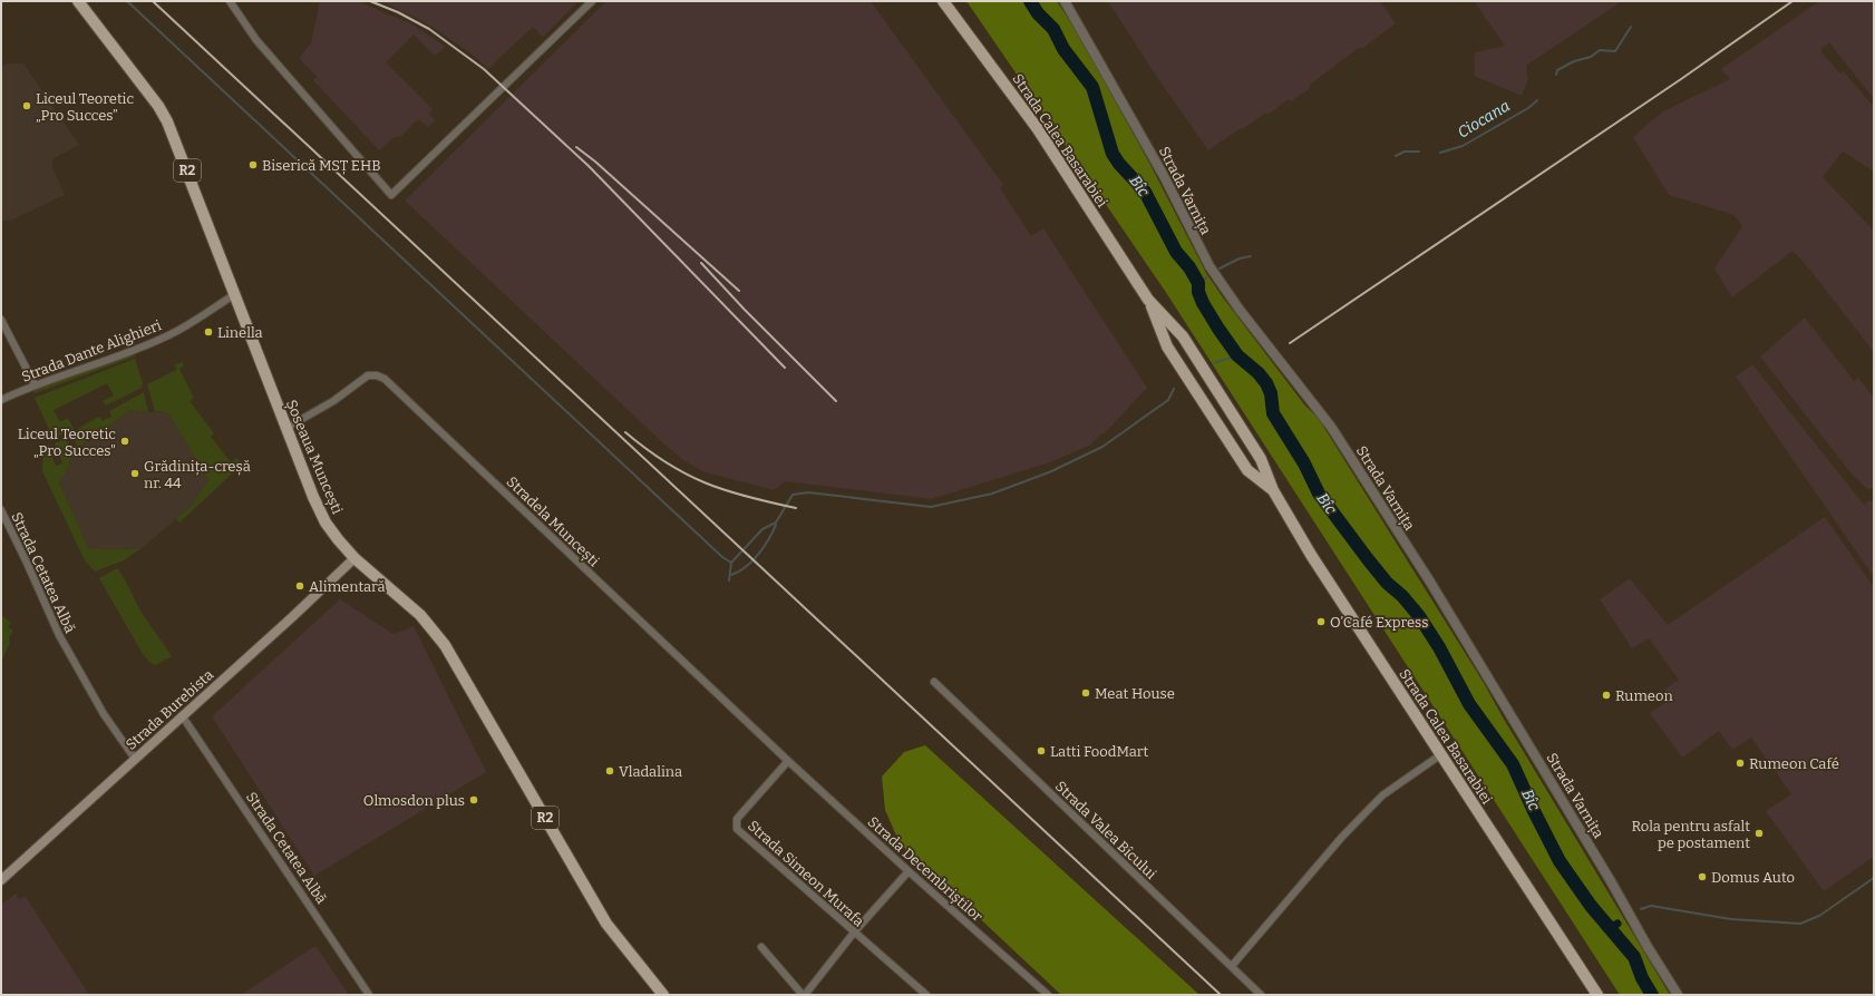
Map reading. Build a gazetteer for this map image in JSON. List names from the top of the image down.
{
  "streets": {
    "main road": [
      "Strada Calea Basarabiei",
      "R2",
      "Șoseaua Muncești",
      "Strada Burebista"
    ],
    "street": [
      "Strada Varnița",
      "Strada Dante Alighieri",
      "Stradela Muncești",
      "Strada Cetatea Albă",
      "Strada Valea Bîcului",
      "Strada Decembriștilor",
      "Strada Simeon Murafa"
    ]
  },
  "crossings": [
    ["Strada Dante Alighieri", "Șoseaua Muncești"],
    ["Șoseaua Muncești", "Stradela Muncești"],
    ["Șoseaua Muncești", "Strada Burebista"],
    ["Stradela Muncești", "Strada Decembriștilor"],
    ["Stradela Muncești", "Strada Simeon Murafa"],
    ["Strada Cetatea Albă", "Strada Burebista"],
    ["Strada Decembriștilor", "Strada Simeon Murafa"]
  ],
  "water": ["Ciocana", "Bîc"],
  "places": [
    "Liceul Teoretic „Pro Succes”",
    "Biserică MSȚ EHB",
    "Linella",
    "Liceul Teoretic „Pro Succes\"",
    "Grădinița-creșă nr. 44",
    "Alimentară",
    "O’Café Express",
    "Meat House",
    "Rumeon",
    "Latti FoodMart",
    "Rumeon Café",
    "Vladalina",
    "Olmosdon plus",
    "Rola pentru asfalt pe postament",
    "Domus Auto"
  ]
}
